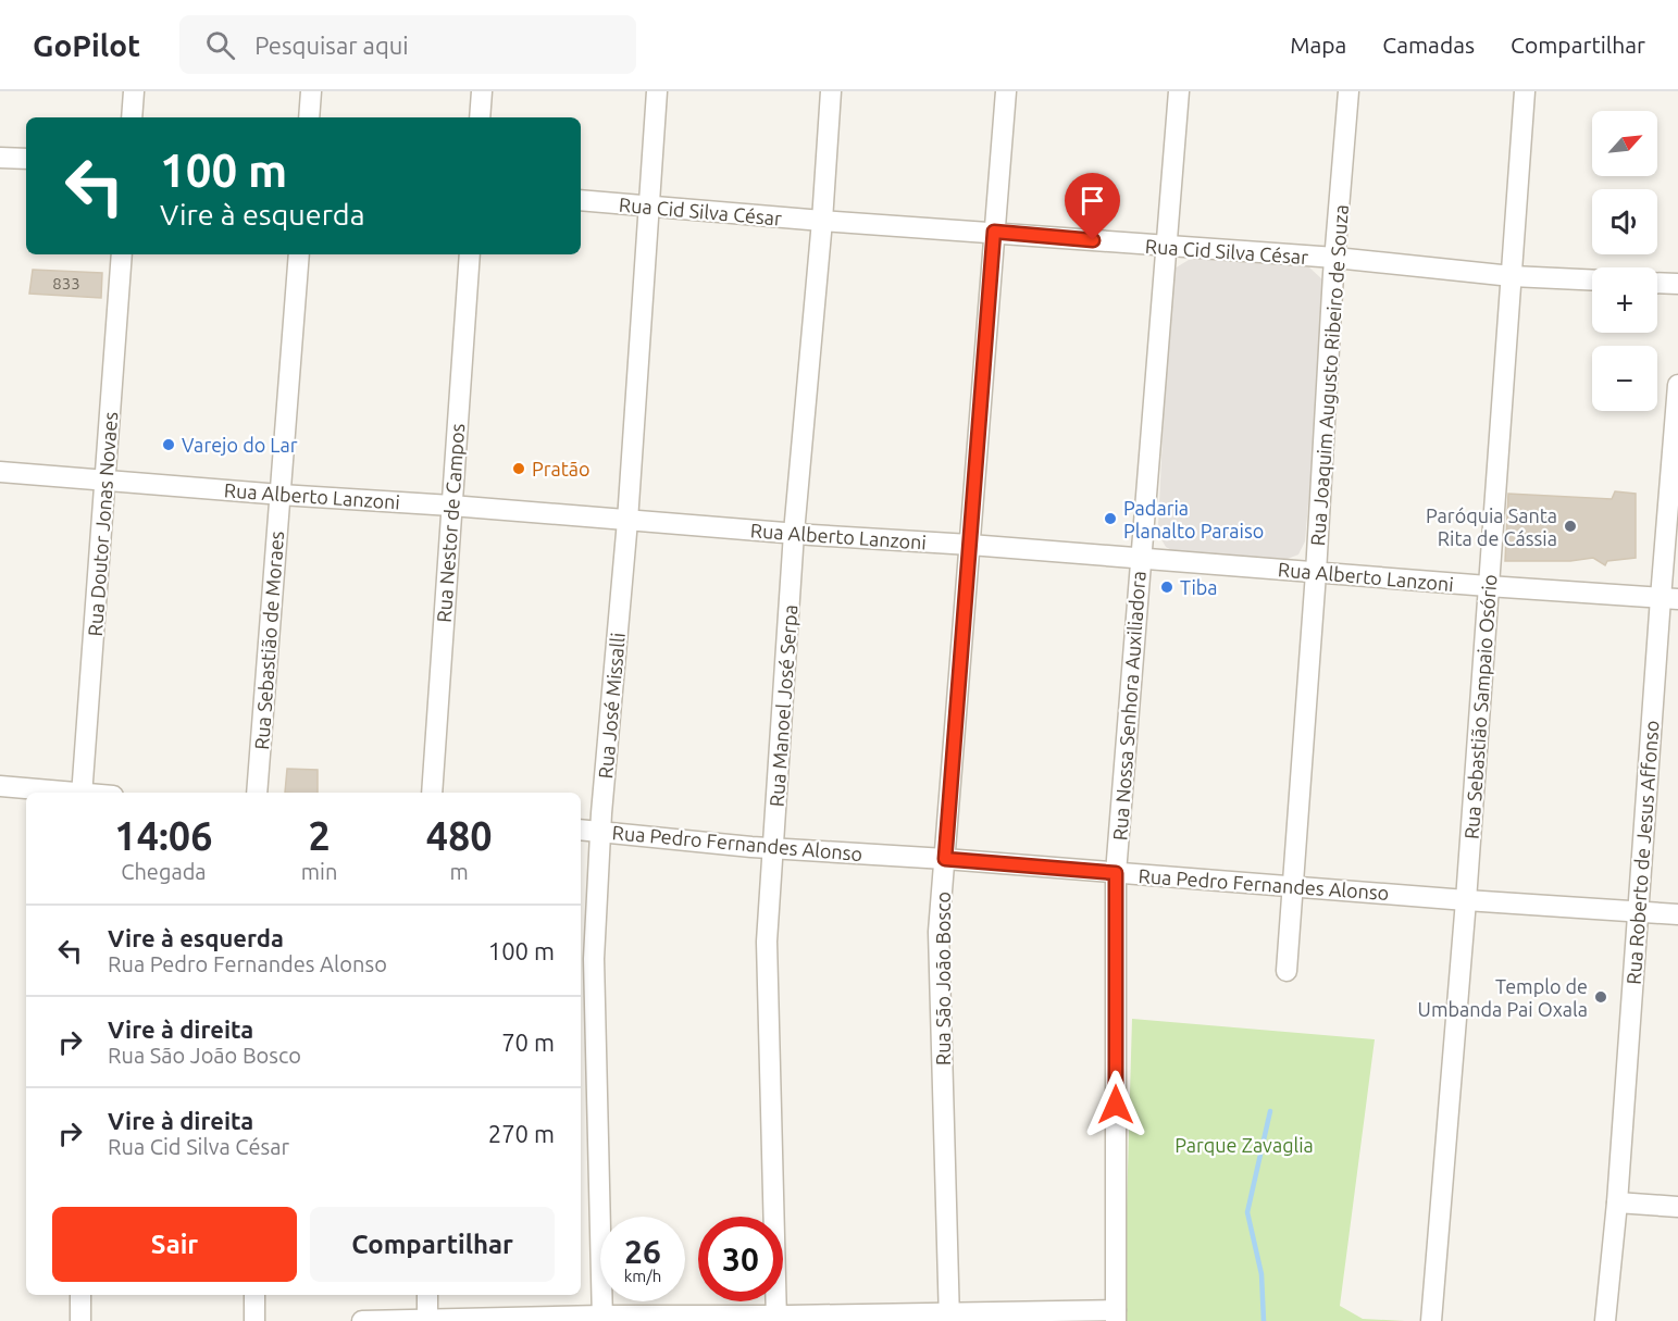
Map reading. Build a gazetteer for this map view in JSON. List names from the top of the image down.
{
  "streets": {
    "street": [
      "Rua Cid Silva César",
      "Rua Joaquim Augusto Ribeiro de Souza",
      "Rua Alberto Lanzoni",
      "Rua Nestor de Campos",
      "Rua Doutor Jonas Novaes",
      "Rua Sebastião de Moraes",
      "Rua José Missalli",
      "Rua Manoel José Serpa",
      "Rua Nossa Senhora Auxiliadora",
      "Rua Sebastião Sampaio Osório",
      "Rua Pedro Fernandes Alonso",
      "Rua Roberto de Jesus Affonso",
      "Rua São João Bosco"
    ]
  },
  "crossings": [
    ["Rua Cid Silva César", "Rua Joaquim Augusto Ribeiro de Souza"],
    ["Rua Cid Silva César", "Rua José Missalli"],
    ["Rua Cid Silva César", "Rua Manoel José Serpa"],
    ["Rua Cid Silva César", "Rua Nossa Senhora Auxiliadora"],
    ["Rua Cid Silva César", "Rua Sebastião Sampaio Osório"],
    ["Rua Cid Silva César", "Rua São João Bosco"],
    ["Rua Joaquim Augusto Ribeiro de Souza", "Rua Alberto Lanzoni"],
    ["Rua Joaquim Augusto Ribeiro de Souza", "Rua Pedro Fernandes Alonso"],
    ["Rua Alberto Lanzoni", "Rua Nestor de Campos"],
    ["Rua Alberto Lanzoni", "Rua Doutor Jonas Novaes"],
    ["Rua Alberto Lanzoni", "Rua Sebastião de Moraes"],
    ["Rua Alberto Lanzoni", "Rua José Missalli"],
    ["Rua Alberto Lanzoni", "Rua Manoel José Serpa"],
    ["Rua Alberto Lanzoni", "Rua Nossa Senhora Auxiliadora"],
    ["Rua Alberto Lanzoni", "Rua Sebastião Sampaio Osório"],
    ["Rua Alberto Lanzoni", "Rua Roberto de Jesus Affonso"],
    ["Rua Alberto Lanzoni", "Rua São João Bosco"],
    ["Rua José Missalli", "Rua Pedro Fernandes Alonso"],
    ["Rua Manoel José Serpa", "Rua Pedro Fernandes Alonso"],
    ["Rua Nossa Senhora Auxiliadora", "Rua Pedro Fernandes Alonso"],
    ["Rua Sebastião Sampaio Osório", "Rua Pedro Fernandes Alonso"],
    ["Rua Pedro Fernandes Alonso", "Rua Roberto de Jesus Affonso"],
    ["Rua Pedro Fernandes Alonso", "Rua São João Bosco"]
  ],
  "parks": ["Parque Zavaglia"],
  "places": [
    "Varejo do Lar",
    "Pratão",
    "Padaria Planalto Paraiso",
    "Paróquia Santa Rita de Cássia",
    "Tiba",
    "Templo de Umbanda Pai Oxala"
  ],
  "house_numbers": ["833"],
  "north": "top right",
  "page": {
    "header": "GoPilot",
    "search": "Pesquisar aqui",
    "nav": ["Mapa", "Camadas", "Compartilhar"],
    "map_buttons": ["+", "−"],
    "turn": ["100 m", "Vire à esquerda"],
    "eta": [
      "14:06",
      "Chegada",
      "2",
      "min",
      "480",
      "m"
    ],
    "list": [
      {
        "name": "Vire à esquerda",
        "note": "Rua Pedro Fernandes Alonso",
        "value": "100 m"
      },
      {
        "name": "Vire à direita",
        "note": "Rua São João Bosco",
        "value": "70 m"
      },
      {
        "name": "Vire à direita",
        "note": "Rua Cid Silva César",
        "value": "270 m"
      }
    ],
    "buttons": ["Sair", "Compartilhar"],
    "speed": "26 km/h",
    "limit": "30"
  }
}
